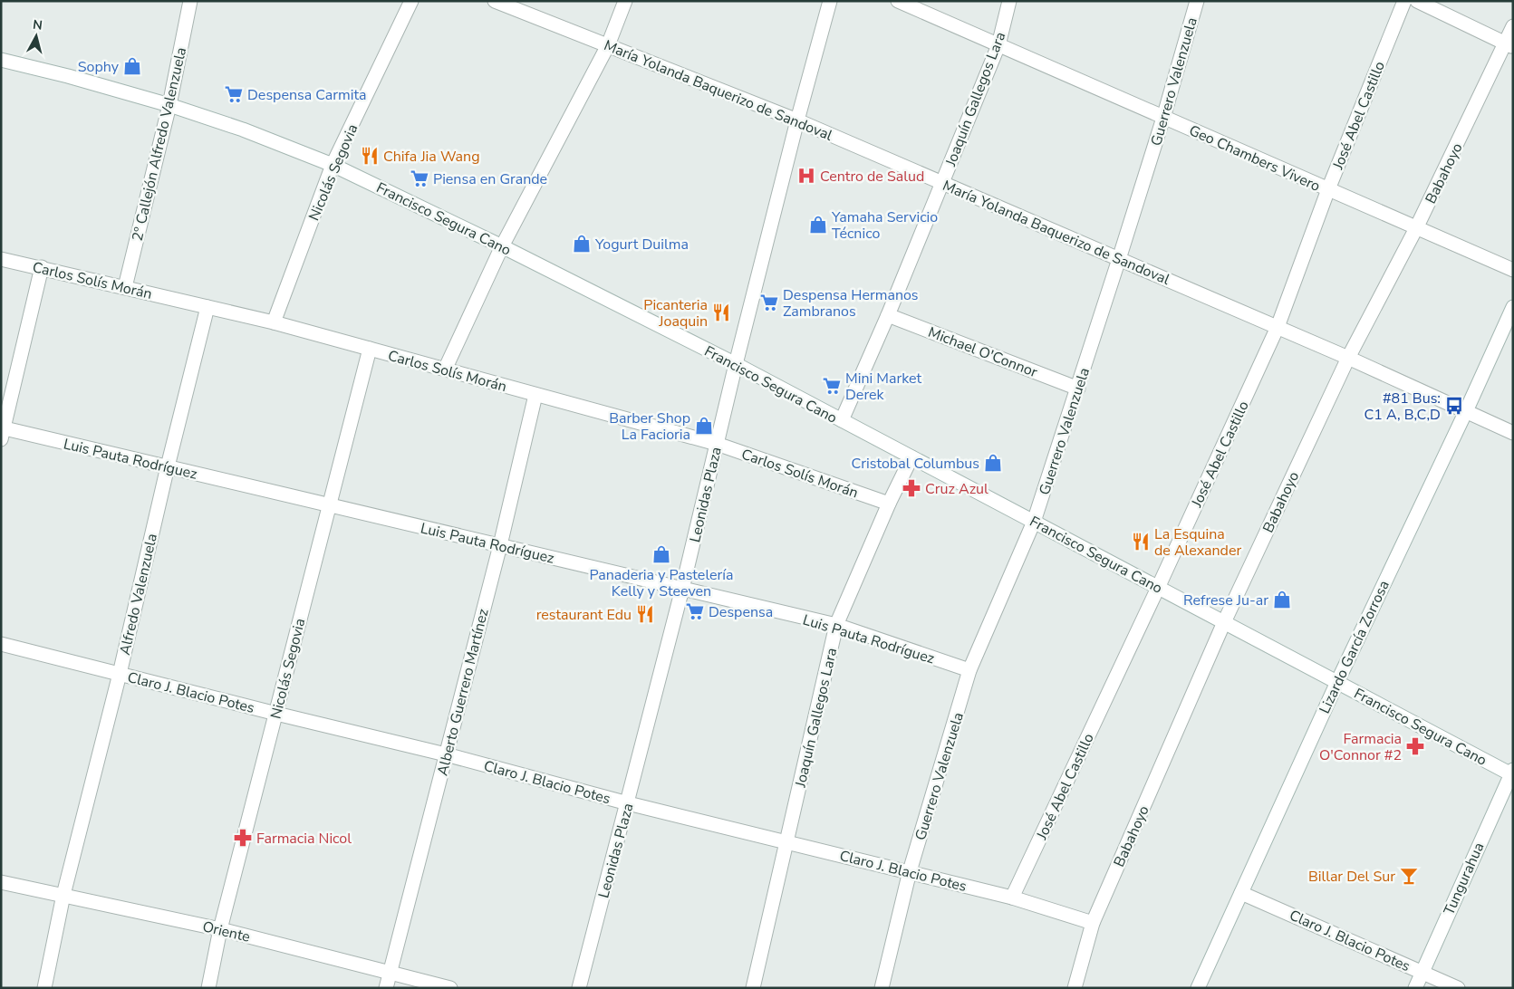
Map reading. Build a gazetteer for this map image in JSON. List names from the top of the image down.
{
  "streets": {
    "street": [
      "Guerrero Valenzuela",
      "María Yolanda Baquerizo de Sandoval",
      "Joaquín Gallegos Lara",
      "José Abel Castillo",
      "2º Callejón Alfredo Valenzuela",
      "Geo Chambers Vivero",
      "Nicolás Segovia",
      "Babahoyo",
      "Francisco Segura Cano",
      "Carlos Solís Morán",
      "Michael O'Connor",
      "Luis Pauta Rodríguez",
      "Leonidas Plaza",
      "Alfredo Valenzuela",
      "Lizardo García Zorrosa",
      "Claro J. Blacio Potes",
      "Alberto Guerrero Martínez",
      "Tungurahua",
      "Oriente"
    ]
  },
  "crossings": [
    ["Guerrero Valenzuela", "María Yolanda Baquerizo de Sandoval"],
    ["Guerrero Valenzuela", "Geo Chambers Vivero"],
    ["Guerrero Valenzuela", "Francisco Segura Cano"],
    ["Guerrero Valenzuela", "Michael O'Connor"],
    ["Guerrero Valenzuela", "Luis Pauta Rodríguez"],
    ["Guerrero Valenzuela", "Claro J. Blacio Potes"],
    ["María Yolanda Baquerizo de Sandoval", "Joaquín Gallegos Lara"],
    ["María Yolanda Baquerizo de Sandoval", "José Abel Castillo"],
    ["María Yolanda Baquerizo de Sandoval", "Babahoyo"],
    ["María Yolanda Baquerizo de Sandoval", "Leonidas Plaza"],
    ["María Yolanda Baquerizo de Sandoval", "Lizardo García Zorrosa"],
    ["Joaquín Gallegos Lara", "Geo Chambers Vivero"],
    ["Joaquín Gallegos Lara", "Francisco Segura Cano"],
    ["Joaquín Gallegos Lara", "Carlos Solís Morán"],
    ["Joaquín Gallegos Lara", "Michael O'Connor"],
    ["Joaquín Gallegos Lara", "Luis Pauta Rodríguez"],
    ["Joaquín Gallegos Lara", "Claro J. Blacio Potes"],
    ["José Abel Castillo", "Geo Chambers Vivero"],
    ["José Abel Castillo", "Francisco Segura Cano"],
    ["José Abel Castillo", "Claro J. Blacio Potes"],
    ["2º Callejón Alfredo Valenzuela", "Francisco Segura Cano"],
    ["2º Callejón Alfredo Valenzuela", "Carlos Solís Morán"],
    ["Geo Chambers Vivero", "Babahoyo"],
    ["Nicolás Segovia", "Francisco Segura Cano"],
    ["Nicolás Segovia", "Carlos Solís Morán"],
    ["Nicolás Segovia", "Luis Pauta Rodríguez"],
    ["Nicolás Segovia", "Claro J. Blacio Potes"],
    ["Nicolás Segovia", "Oriente"],
    ["Babahoyo", "Francisco Segura Cano"],
    ["Babahoyo", "Claro J. Blacio Potes"],
    ["Francisco Segura Cano", "Leonidas Plaza"],
    ["Francisco Segura Cano", "Lizardo García Zorrosa"],
    ["Francisco Segura Cano", "Tungurahua"],
    ["Carlos Solís Morán", "Leonidas Plaza"],
    ["Carlos Solís Morán", "Alfredo Valenzuela"],
    ["Carlos Solís Morán", "Alberto Guerrero Martínez"],
    ["Luis Pauta Rodríguez", "Leonidas Plaza"],
    ["Luis Pauta Rodríguez", "Alfredo Valenzuela"],
    ["Luis Pauta Rodríguez", "Alberto Guerrero Martínez"],
    ["Leonidas Plaza", "Claro J. Blacio Potes"],
    ["Alfredo Valenzuela", "Claro J. Blacio Potes"],
    ["Alfredo Valenzuela", "Oriente"],
    ["Lizardo García Zorrosa", "Claro J. Blacio Potes"],
    ["Claro J. Blacio Potes", "Alberto Guerrero Martínez"],
    ["Claro J. Blacio Potes", "Tungurahua"],
    ["Alberto Guerrero Martínez", "Oriente"]
  ],
  "places": {
    "shop": [
      "Sophy",
      "Yamaha Servicio Técnico",
      "Yogurt Duilma",
      "Barber Shop La Facioria",
      "Cristobal Columbus",
      "Panaderia y Pastelería Kelly y Steeven",
      "Refrese Ju-ar"
    ],
    "supermarket": [
      "Despensa Carmita",
      "Piensa en Grande",
      "Despensa Hermanos Zambranos",
      "Mini Market Derek",
      "Despensa"
    ],
    "restaurant": [
      "Chifa Jia Wang",
      "Picanteria Joaquin",
      "La Esquina de Alexander",
      "restaurant Edu"
    ],
    "hospital": ["Centro de Salud"],
    "bus stop": ["#81 Bus: C1 A, B,C,D"],
    "pharmacy": ["Cruz Azul", "Farmacia O'Connor #2", "Farmacia Nicol"],
    "bar": ["Billar Del Sur"]
  },
  "north": "top"
}
